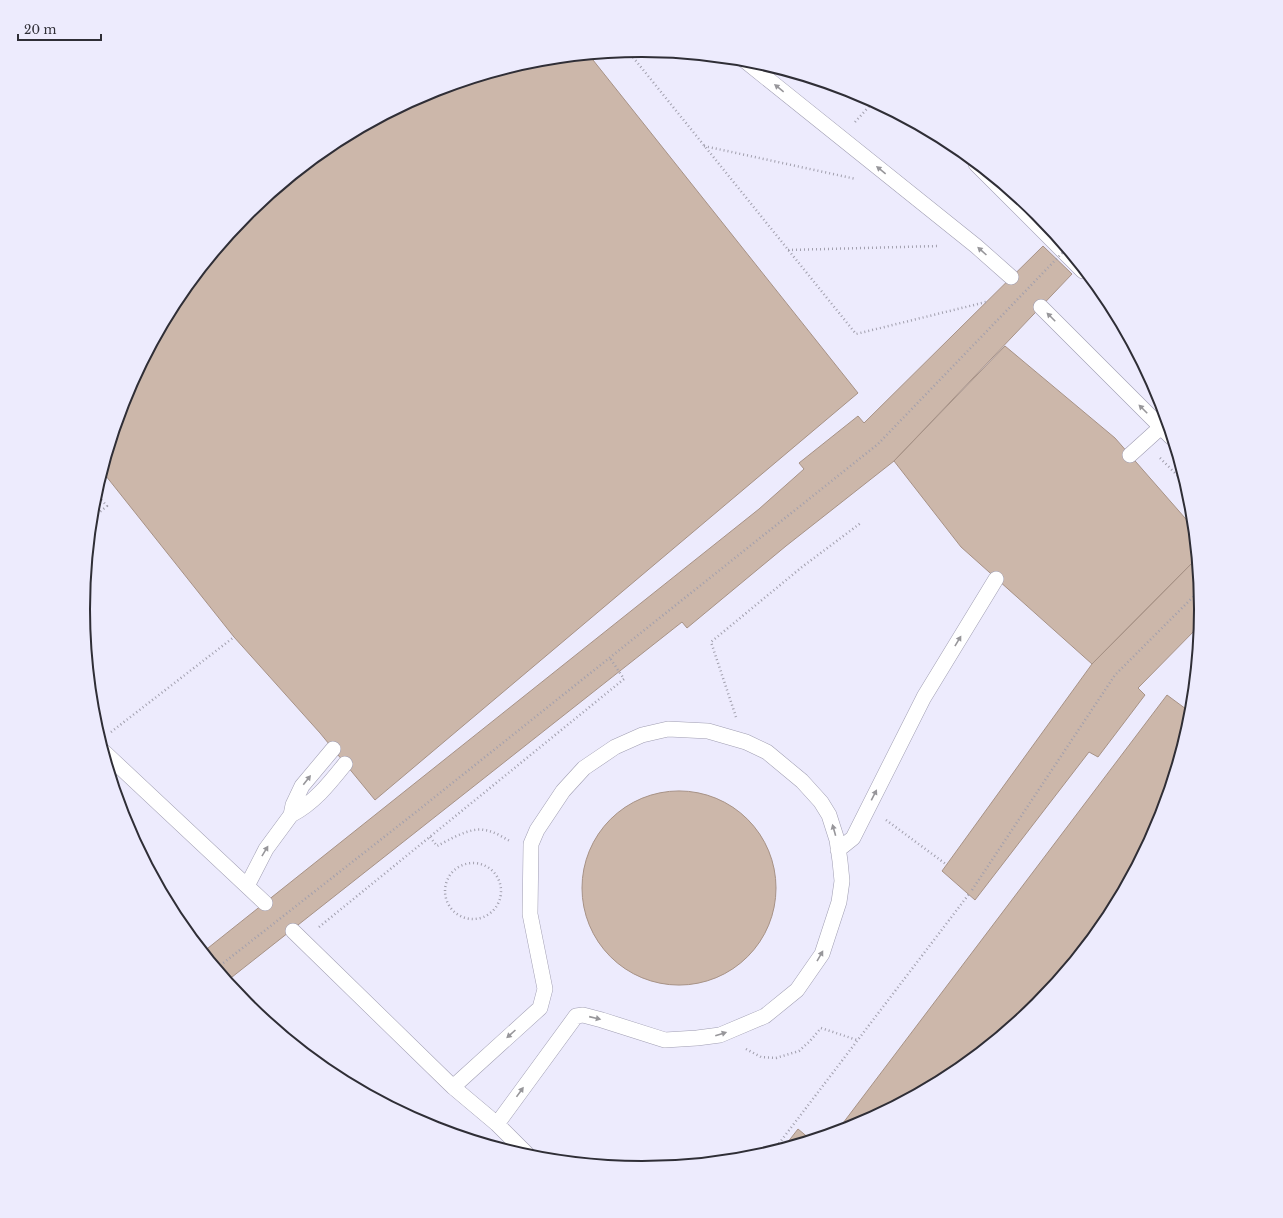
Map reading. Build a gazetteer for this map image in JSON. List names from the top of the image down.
{
  "scale_bar": "20 m"
}
